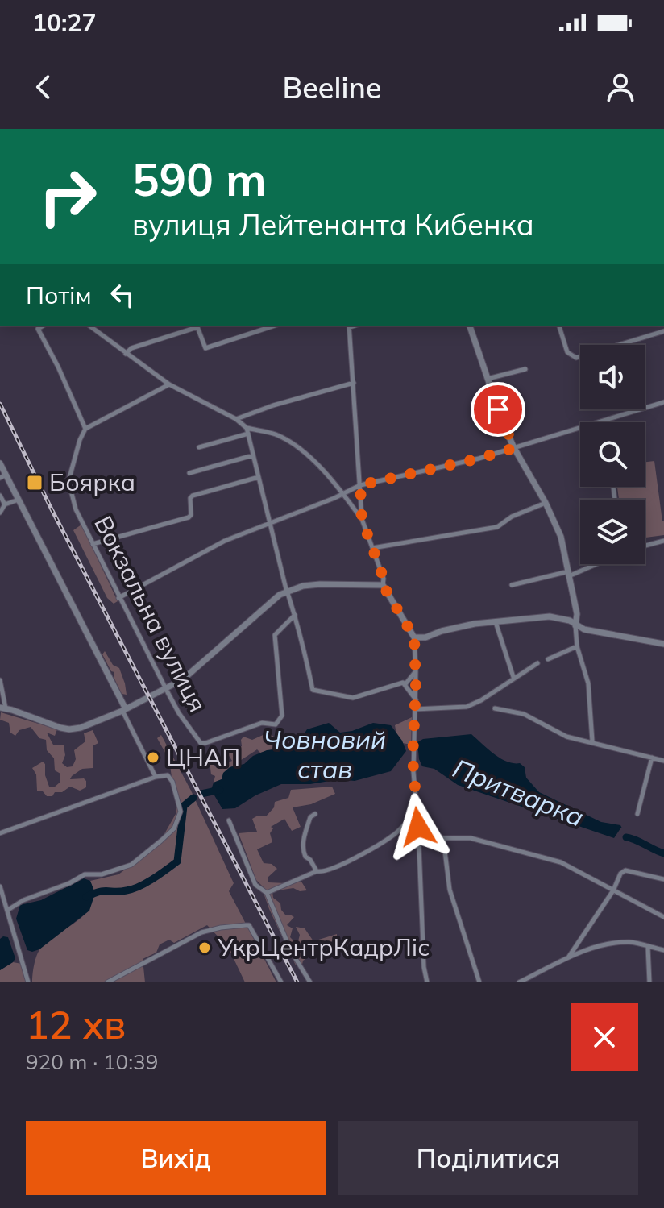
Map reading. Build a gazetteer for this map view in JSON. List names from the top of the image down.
{
  "streets": {
    "street": ["Вокзальна вулиця"]
  },
  "water": ["Човновий став", "Притварка"],
  "places": {
    "transit": ["Боярка"],
    "other": ["ЦНАП", "УкрЦентрКадрЛіс"]
  },
  "page": {
    "status": "10:27",
    "header": "Beeline",
    "turn": ["590 m", "вулиця Лейтенанта Кибенка"],
    "then": "Потім",
    "heading": ["12 хв", "920 m · 10:39"],
    "buttons": ["Вихід", "Поділитися"]
  }
}
